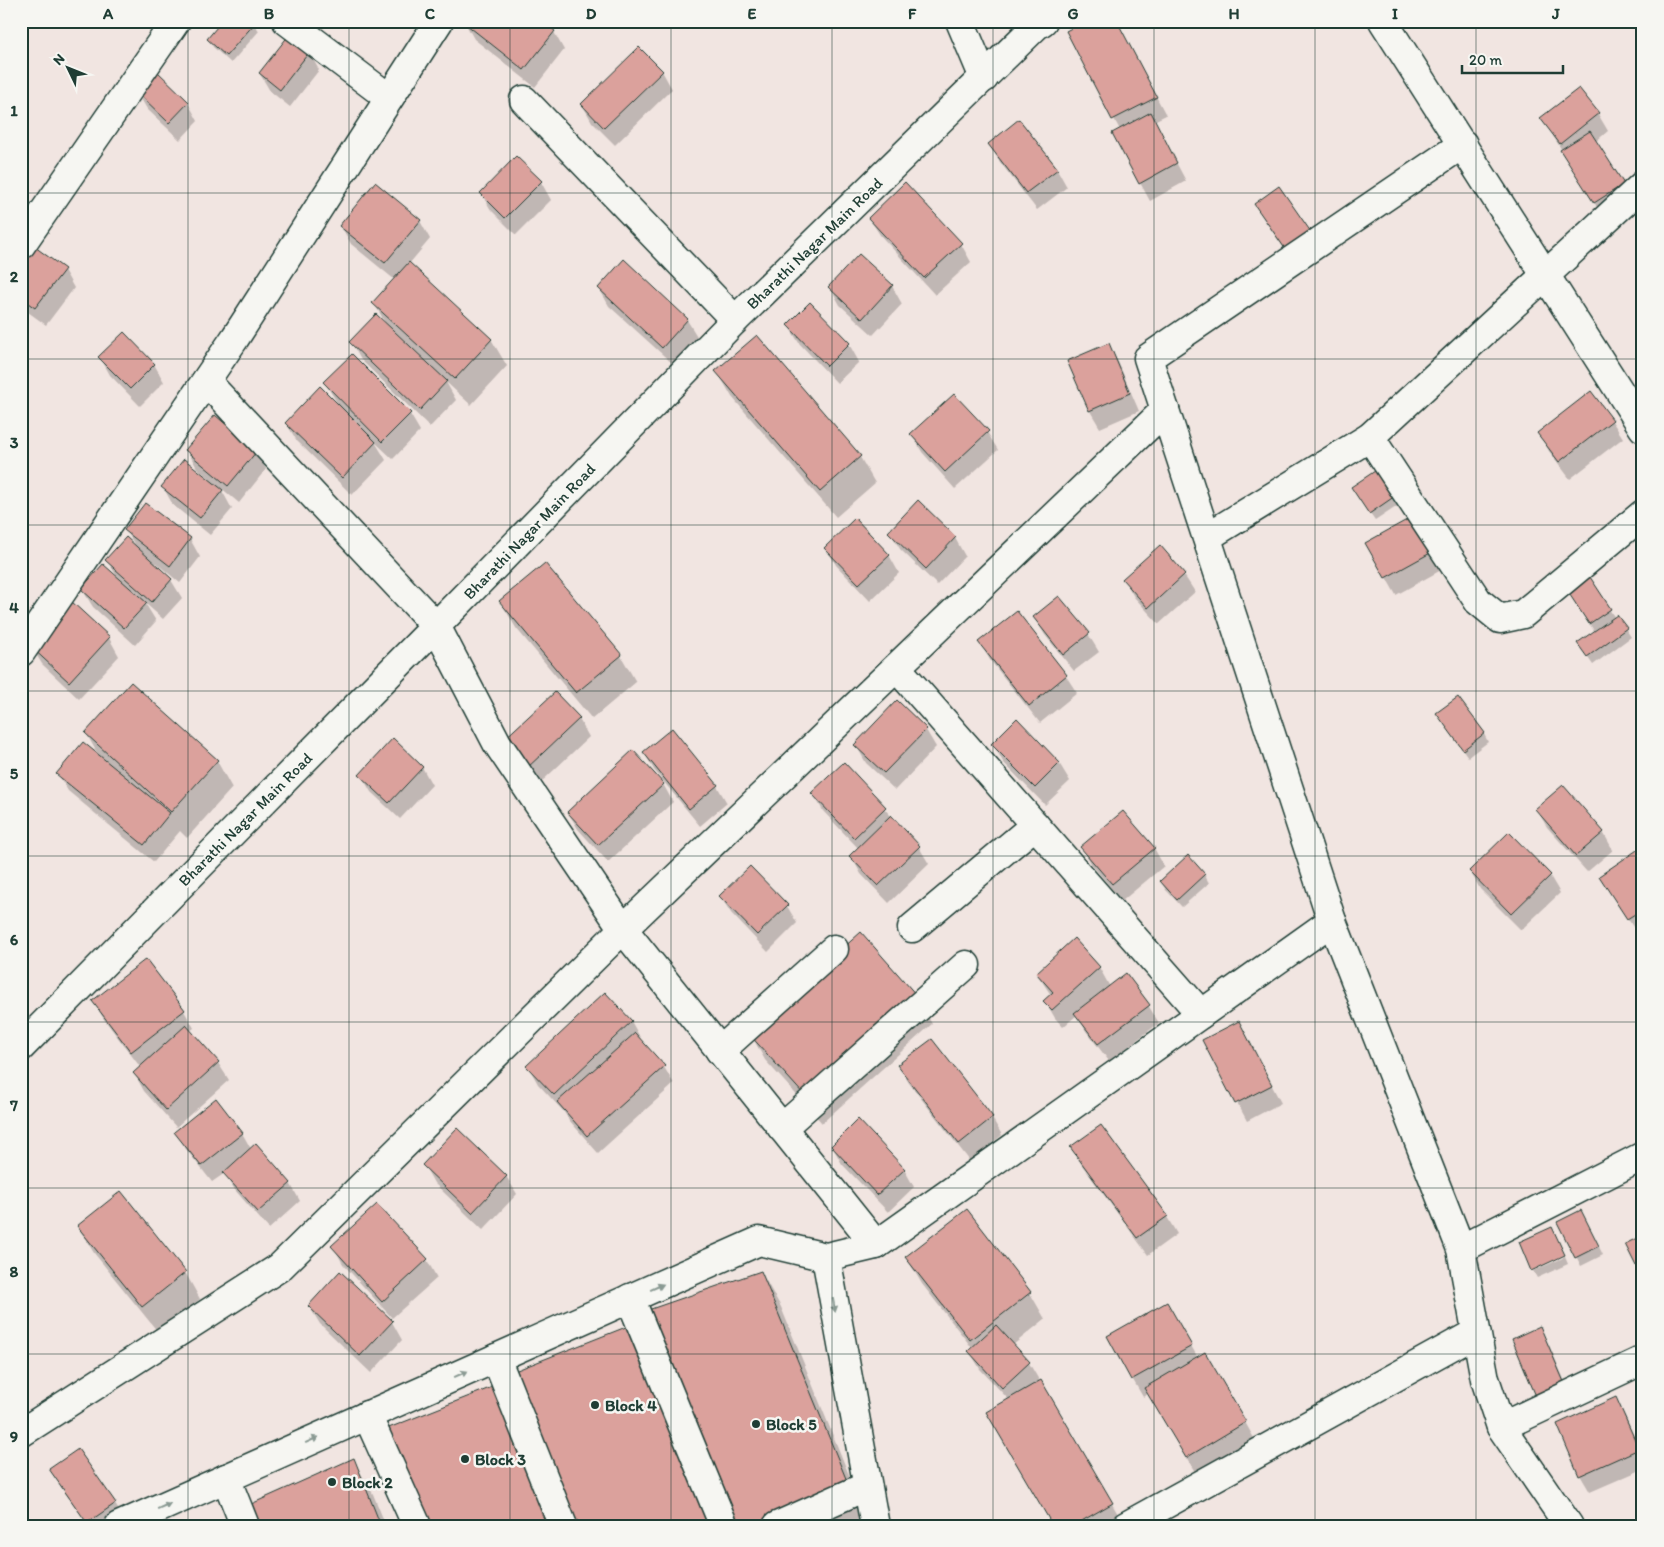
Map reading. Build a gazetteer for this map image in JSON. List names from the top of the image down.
{
  "streets": {
    "street": ["Bharathi Nagar Main Road"]
  },
  "places": [
    "Block 4",
    "Block 5",
    "Block 3",
    "Block 2"
  ],
  "scale_bar": "20 m",
  "north": "top left",
  "grid": {
    "columns": [
      "A",
      "B",
      "C",
      "D",
      "E",
      "F",
      "G",
      "H",
      "I",
      "J"
    ],
    "rows": [
      "1",
      "2",
      "3",
      "4",
      "5",
      "6",
      "7",
      "8",
      "9"
    ]
  }
}
